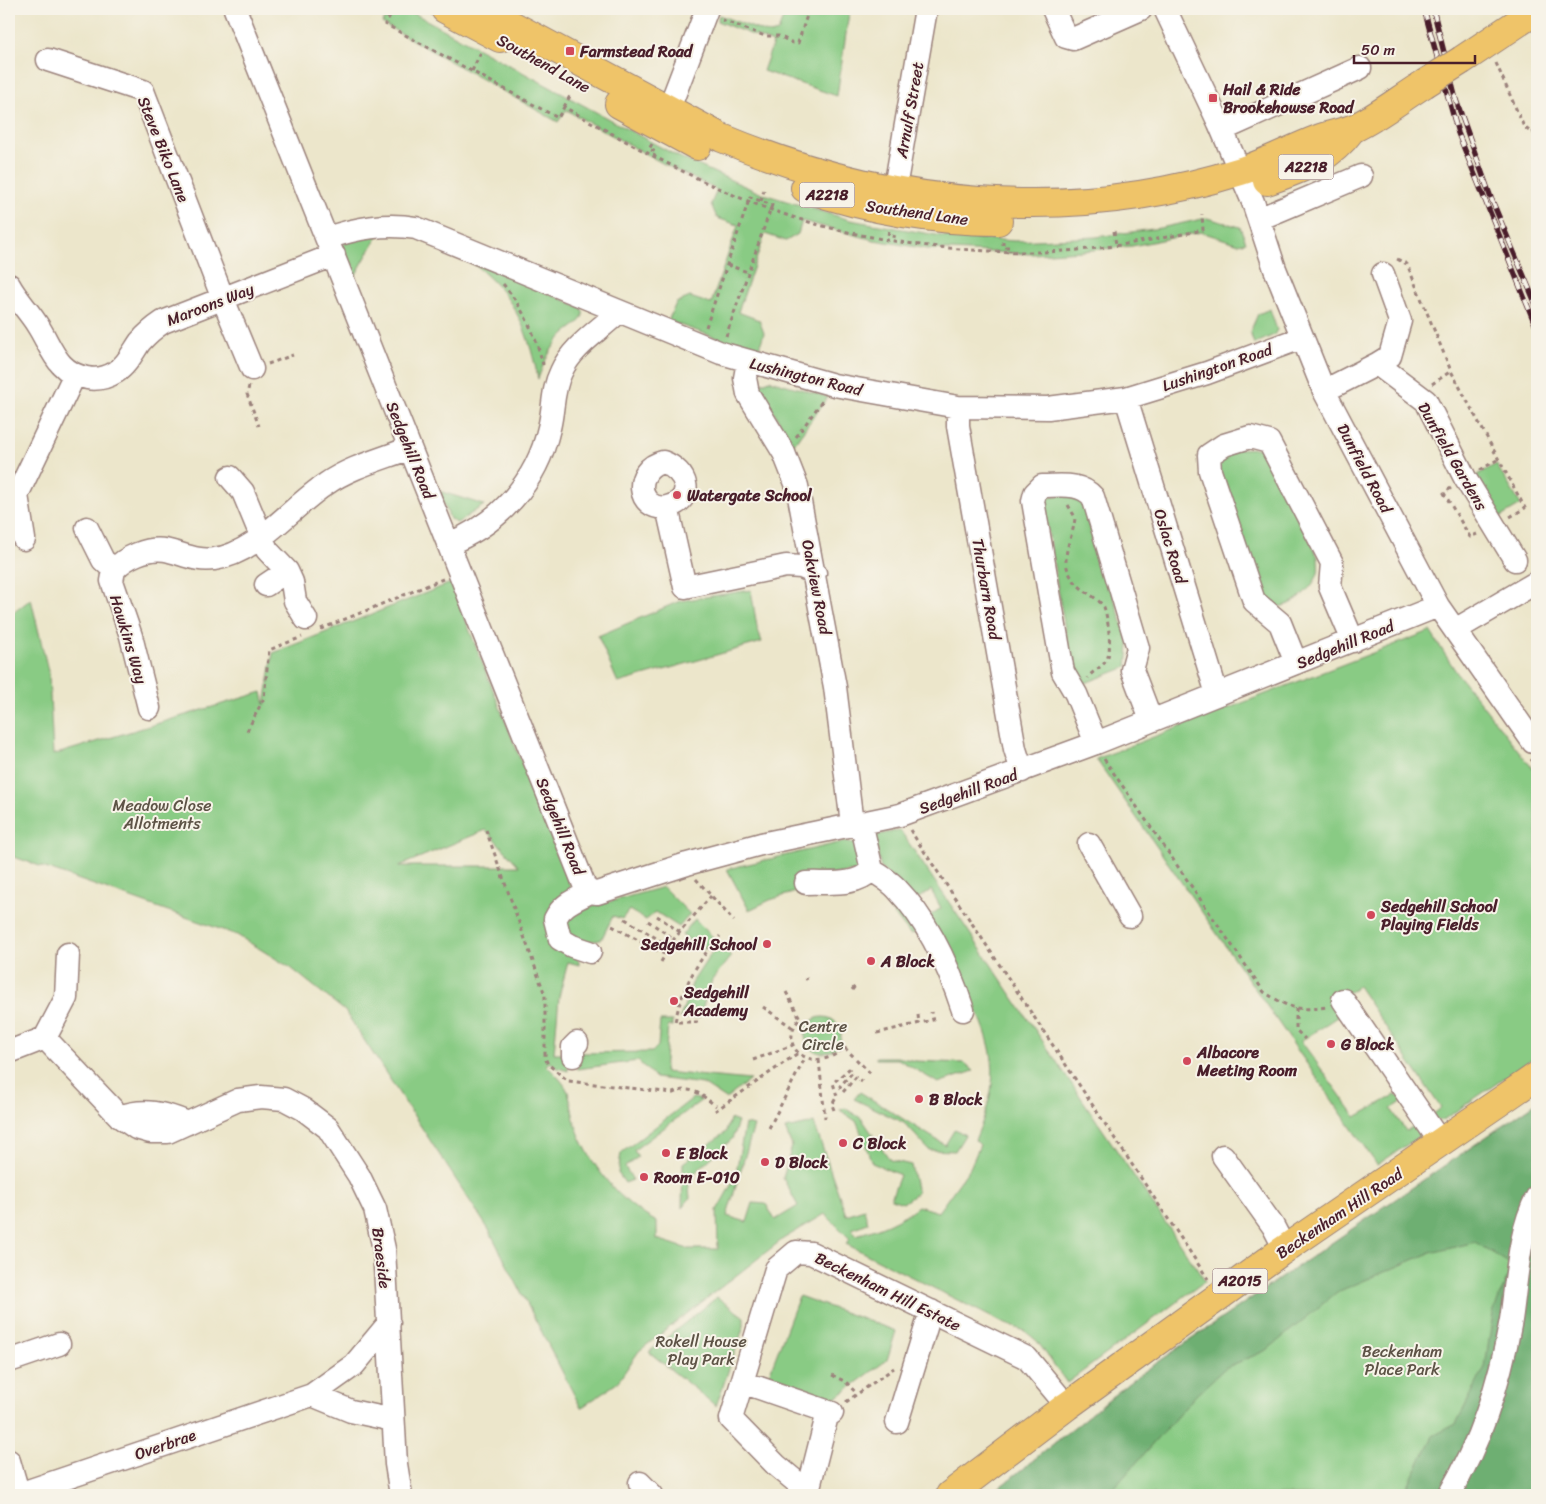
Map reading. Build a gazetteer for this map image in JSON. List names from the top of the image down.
{
  "streets": {
    "main road": [
      "Southend Lane",
      "A2218",
      "Beckenham Hill Road",
      "A2015"
    ],
    "street": [
      "Arnulf Street",
      "Steve Biko Lane",
      "Maroons Way",
      "Lushington Road",
      "Sedgehill Road",
      "Dunfield Gardens",
      "Dunfield Road",
      "Oslac Road",
      "Oakview Road",
      "Thurbarn Road",
      "Hawkins Way",
      "Braeside",
      "Beckenham Hill Estate",
      "Overbrae"
    ]
  },
  "crossings": [
    ["Southend Lane", "Arnulf Street"],
    ["Southend Lane", "Dunfield Road"],
    ["Steve Biko Lane", "Maroons Way"],
    ["Maroons Way", "Lushington Road"],
    ["Maroons Way", "Sedgehill Road"],
    ["Lushington Road", "Sedgehill Road"],
    ["Lushington Road", "Dunfield Road"],
    ["Lushington Road", "Oslac Road"],
    ["Lushington Road", "Oakview Road"],
    ["Lushington Road", "Thurbarn Road"],
    ["Sedgehill Road", "Dunfield Road"],
    ["Sedgehill Road", "Oslac Road"],
    ["Sedgehill Road", "Oakview Road"],
    ["Sedgehill Road", "Thurbarn Road"],
    ["Beckenham Hill Road", "Beckenham Hill Estate"],
    ["Braeside", "Overbrae"]
  ],
  "parks": [
    "Meadow Close Allotments",
    "Centre Circle",
    "Rokell House Play Park",
    "Beckenham Place Park"
  ],
  "places": {
    "transit": ["Farmstead Road", "Hail & Ride Brookehowse Road"],
    "other": [
      "Watergate School",
      "Sedgehill School Playing Fields",
      "Sedgehill School",
      "A Block",
      "Sedgehill Academy",
      "G Block",
      "Albacore Meeting Room",
      "B Block",
      "C Block",
      "E Block",
      "D Block",
      "Room E-010"
    ]
  },
  "scale_bar": "50 m"
}
